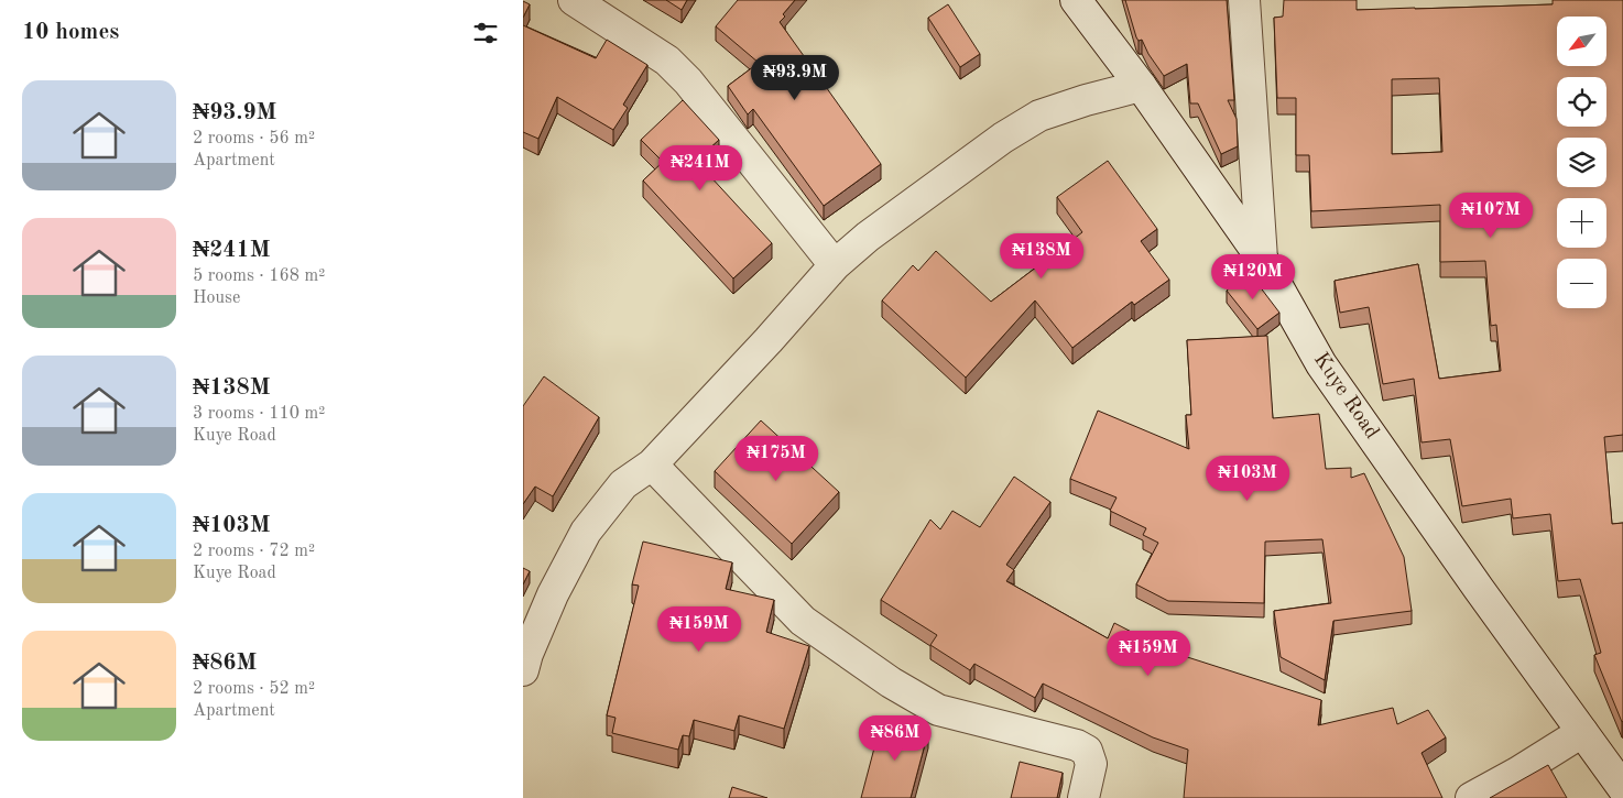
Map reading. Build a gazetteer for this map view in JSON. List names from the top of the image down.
{
  "streets": {
    "street": ["Kuye Road"]
  },
  "north": "bottom left",
  "page": {
    "heading": "10 homes",
    "map_buttons": ["+", "−"],
    "price": [
      "₦93.9M",
      "₦241M",
      "₦107M",
      "₦138M",
      "₦120M",
      "₦175M",
      "₦103M",
      "₦159M",
      "₦159M",
      "₦86M"
    ],
    "list": [
      {
        "name": "₦93.9M",
        "note": "2 rooms · 56 m² · Apartment"
      },
      {
        "name": "₦241M",
        "note": "5 rooms · 168 m² · House"
      },
      {
        "name": "₦138M",
        "note": "3 rooms · 110 m² · Kuye Road"
      },
      {
        "name": "₦103M",
        "note": "2 rooms · 72 m² · Kuye Road"
      },
      {
        "name": "₦86M",
        "note": "2 rooms · 52 m² · Apartment"
      }
    ]
  }
}
